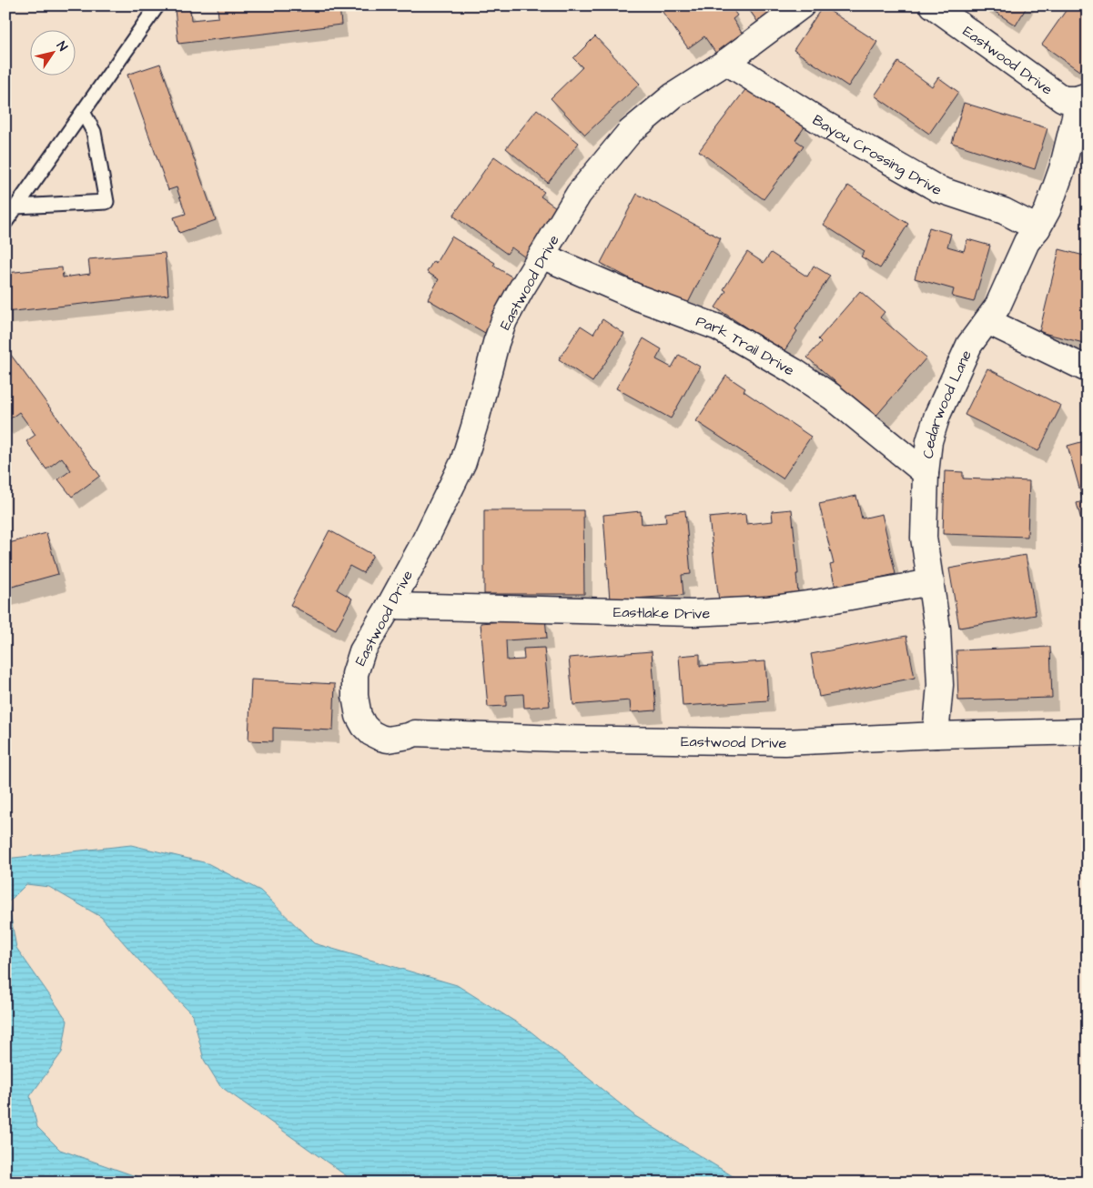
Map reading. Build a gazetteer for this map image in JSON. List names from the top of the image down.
{
  "streets": {
    "street": [
      "Eastwood Drive",
      "Bayou Crossing Drive",
      "Park Trail Drive",
      "Cedarwood Lane",
      "Eastlake Drive"
    ]
  },
  "crossings": [
    ["Eastwood Drive", "Bayou Crossing Drive"],
    ["Eastwood Drive", "Park Trail Drive"],
    ["Eastwood Drive", "Cedarwood Lane"],
    ["Eastwood Drive", "Eastlake Drive"],
    ["Bayou Crossing Drive", "Cedarwood Lane"],
    ["Park Trail Drive", "Cedarwood Lane"],
    ["Cedarwood Lane", "Eastlake Drive"]
  ],
  "north": "top right"
}
